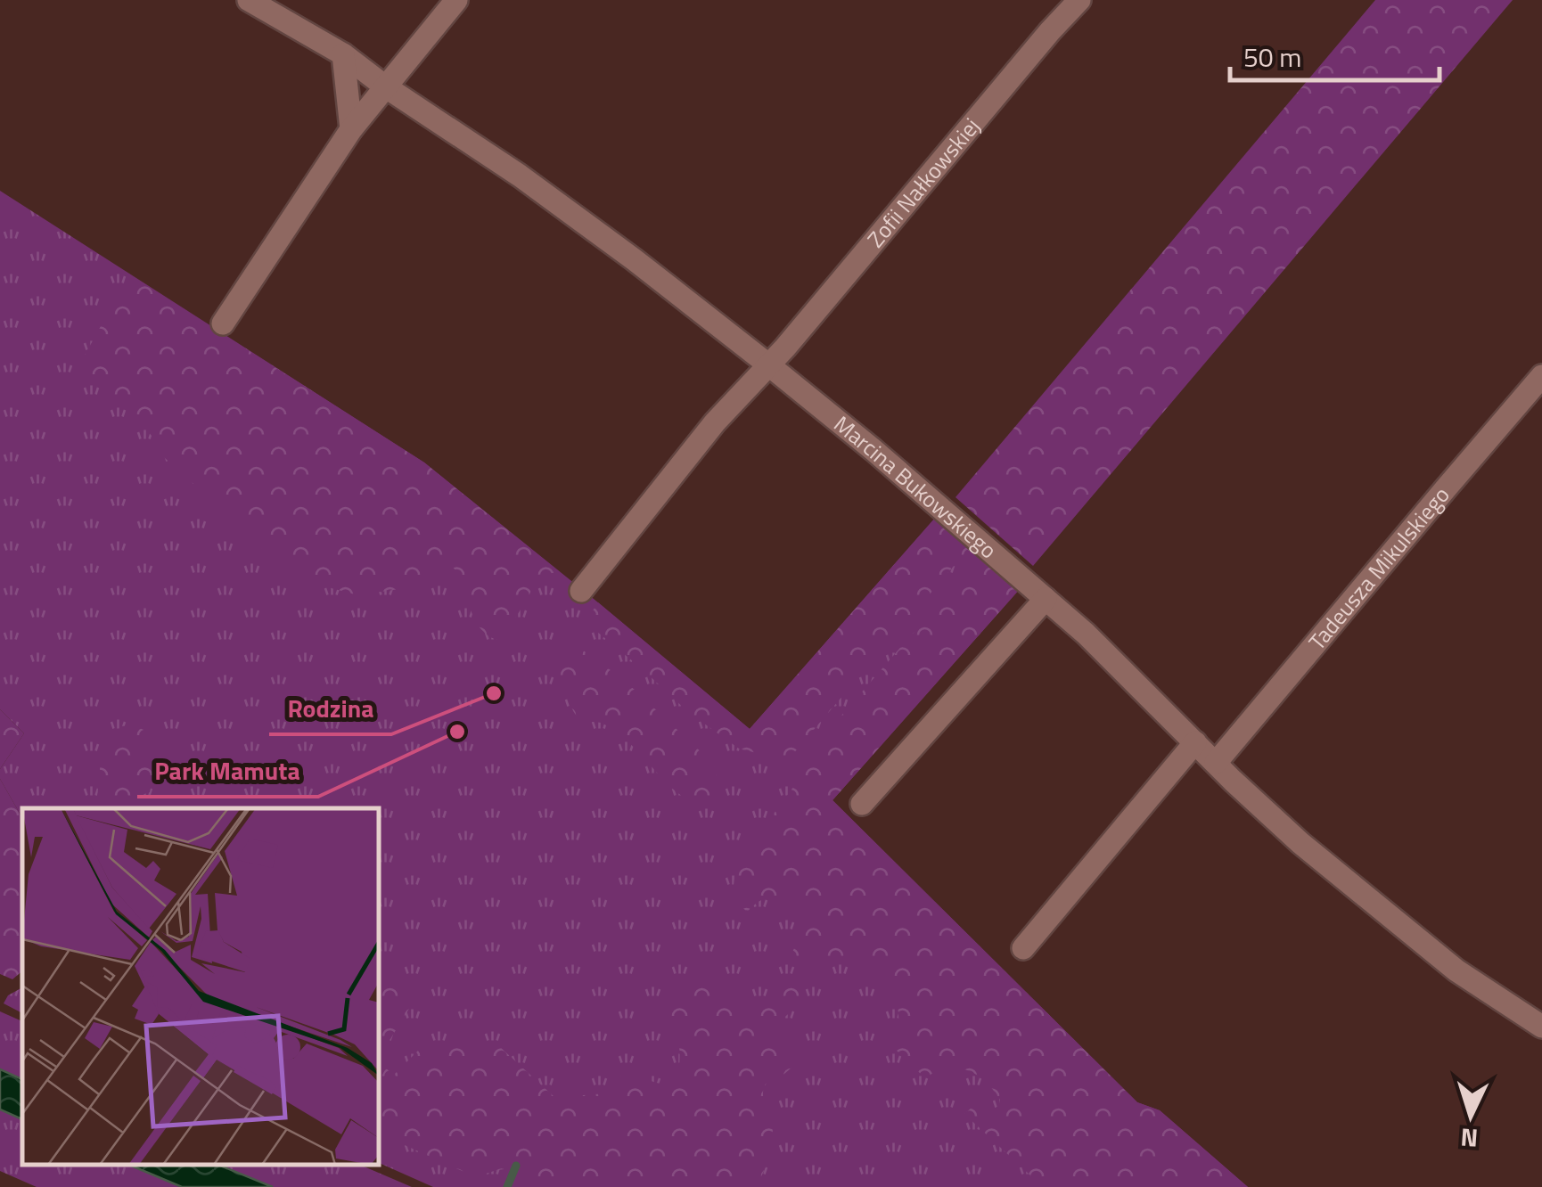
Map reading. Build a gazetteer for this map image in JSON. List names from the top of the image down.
{
  "streets": {
    "street": ["Zofii Nałkowskiej", "Marcina Bukowskiego", "Tadeusza Mikulskiego"]
  },
  "crossings": [
    ["Zofii Nałkowskiej", "Marcina Bukowskiego"],
    ["Marcina Bukowskiego", "Tadeusza Mikulskiego"]
  ],
  "places": ["Rodzina", "Park Mamuta"],
  "scale_bar": "50 m",
  "north": "bottom"
}
